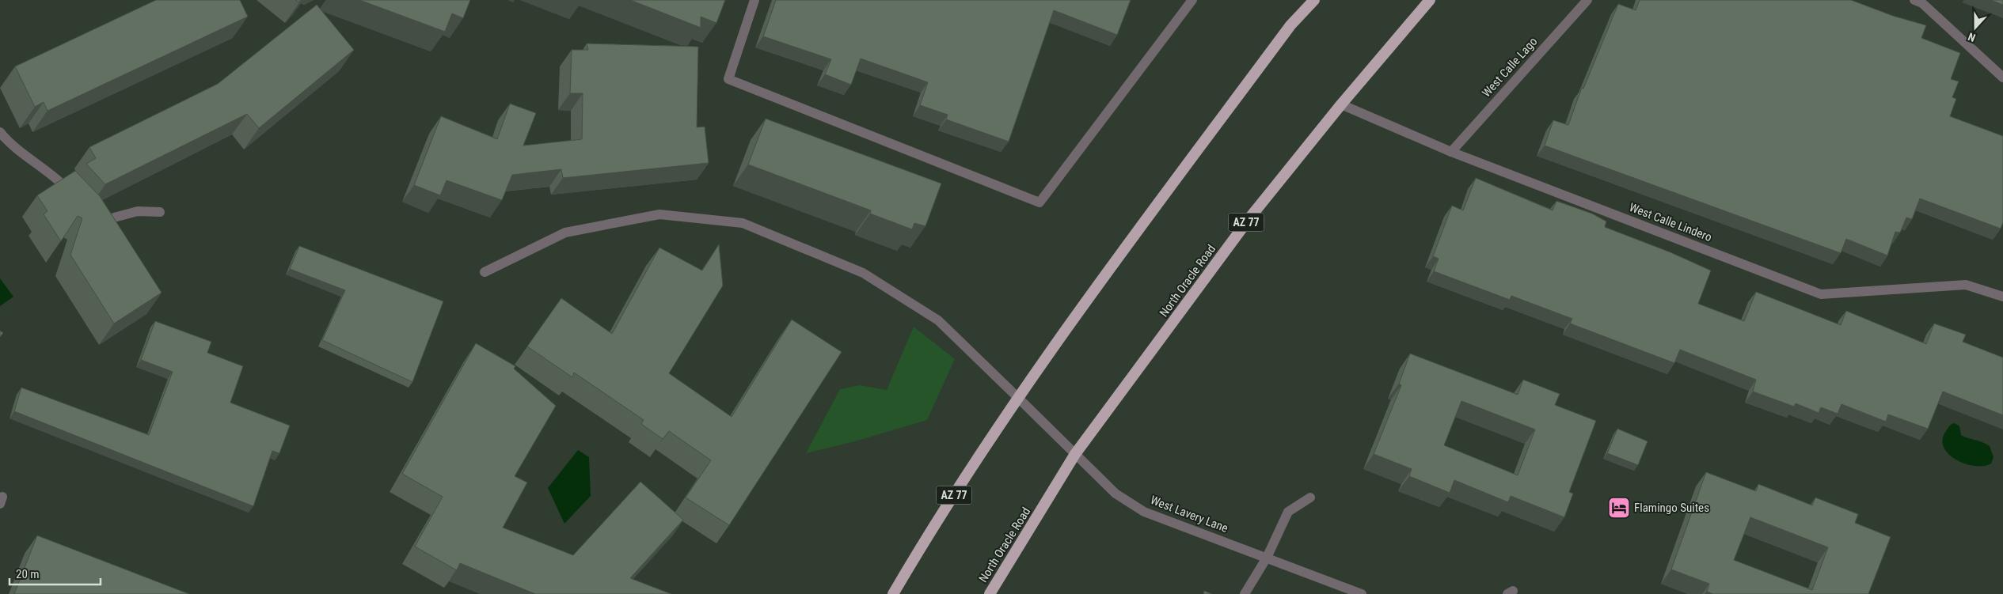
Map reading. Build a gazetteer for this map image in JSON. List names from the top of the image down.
{
  "streets": {
    "highway": ["AZ 77", "North Oracle Road"],
    "street": ["West Calle Lago", "West Calle Lindero", "West Lavery Lane"]
  },
  "crossings": [
    ["West Calle Lago", "West Calle Lindero"],
    ["AZ 77", "West Lavery Lane"],
    ["West Calle Lindero", "North Oracle Road"],
    ["North Oracle Road", "West Lavery Lane"]
  ],
  "places": {
    "hotel": ["Flamingo Suites"]
  },
  "scale_bar": "20 m",
  "north": "bottom"
}
